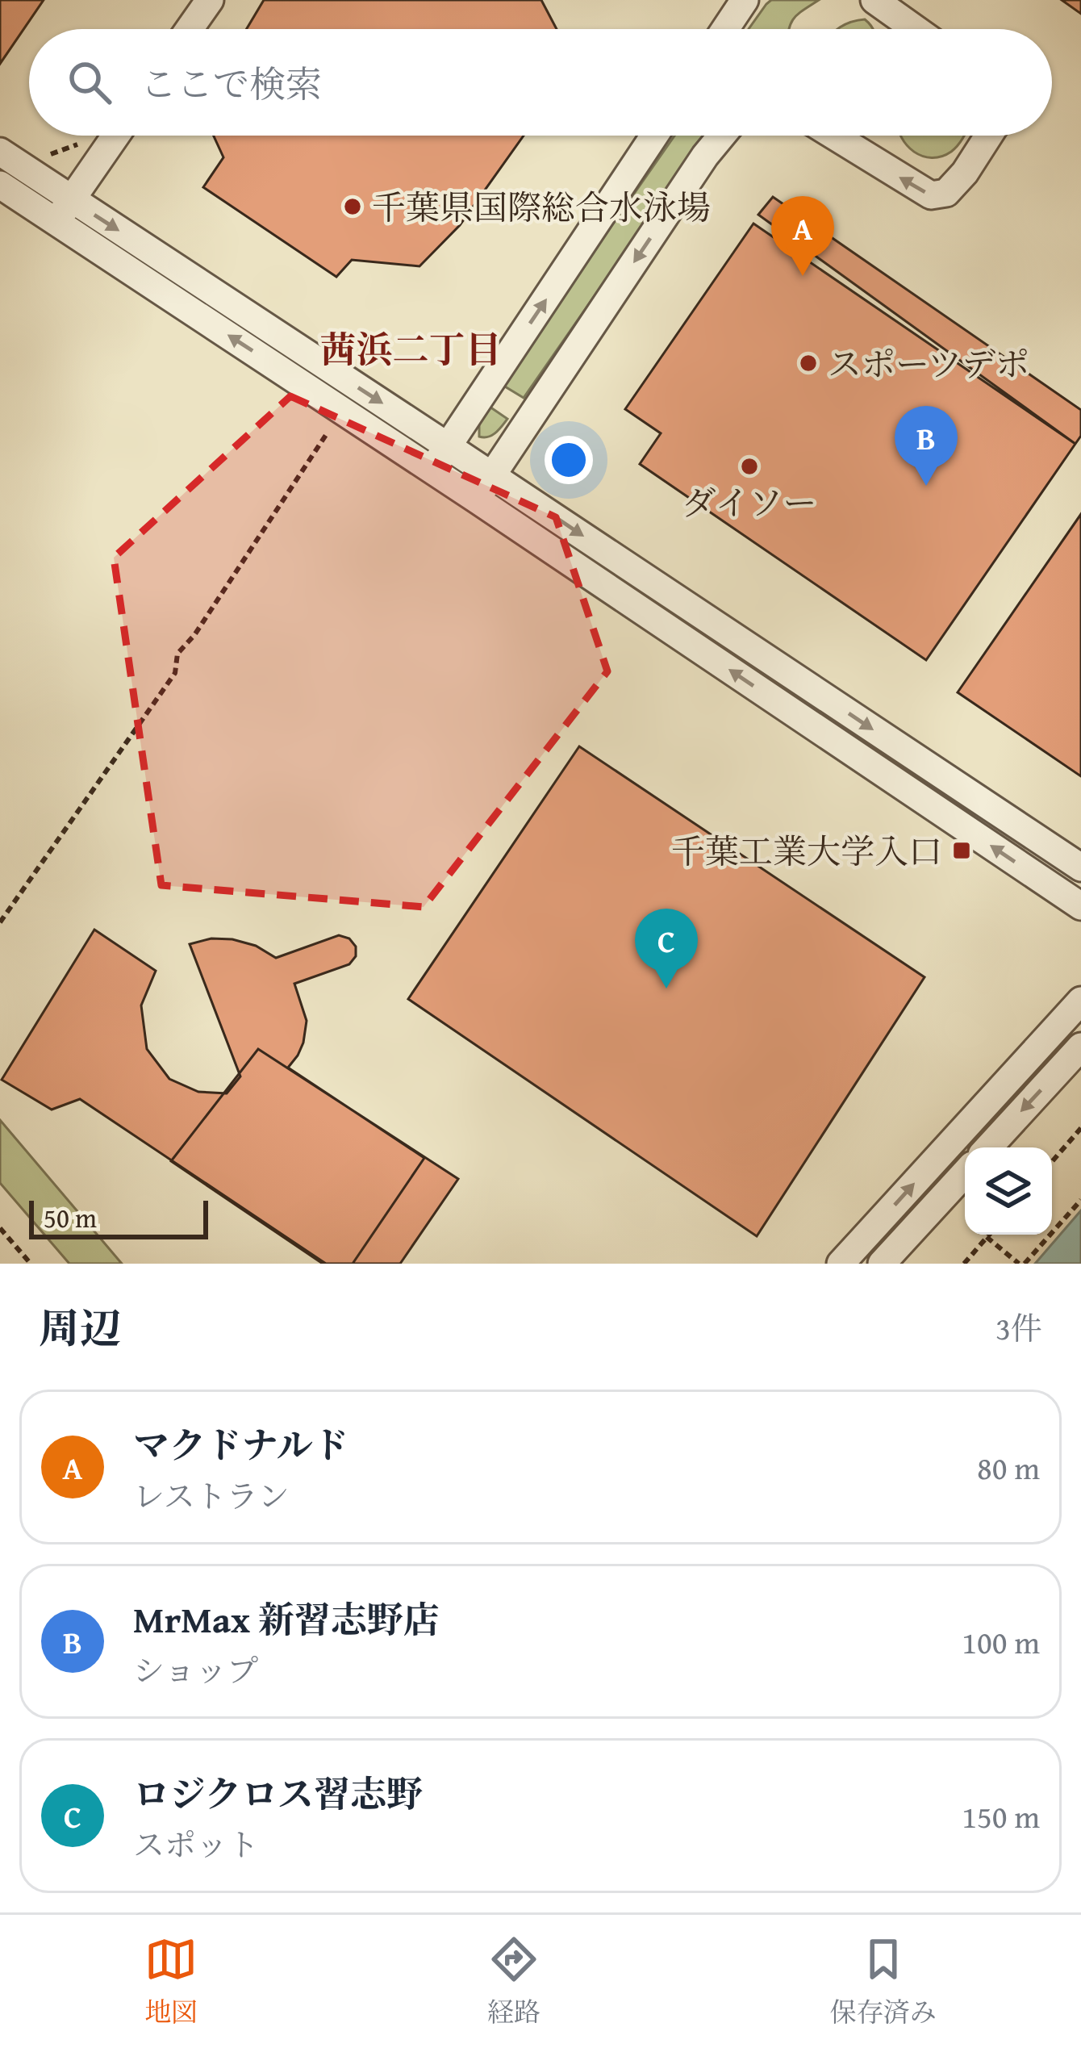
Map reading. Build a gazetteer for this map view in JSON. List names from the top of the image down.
{
  "districts": ["茜浜二丁目"],
  "places": {
    "other": ["千葉県国際総合水泳場", "スポーツデポ", "ダイソー"],
    "transit": ["千葉工業大学入口"]
  },
  "scale_bar": "50 m",
  "page": {
    "search": "ここで検索",
    "pins": ["A", "B", "C"],
    "scale": "50 m",
    "heading": ["周辺", "3件"],
    "list": [
      {
        "mark": "A",
        "name": "マクドナルド",
        "note": "レストラン",
        "value": "80 m"
      },
      {
        "mark": "B",
        "name": "MrMax 新習志野店",
        "note": "ショップ",
        "value": "100 m"
      },
      {
        "mark": "C",
        "name": "ロジクロス習志野",
        "note": "スポット",
        "value": "150 m"
      }
    ],
    "nav": ["地図", "経路", "保存済み"]
  }
}
